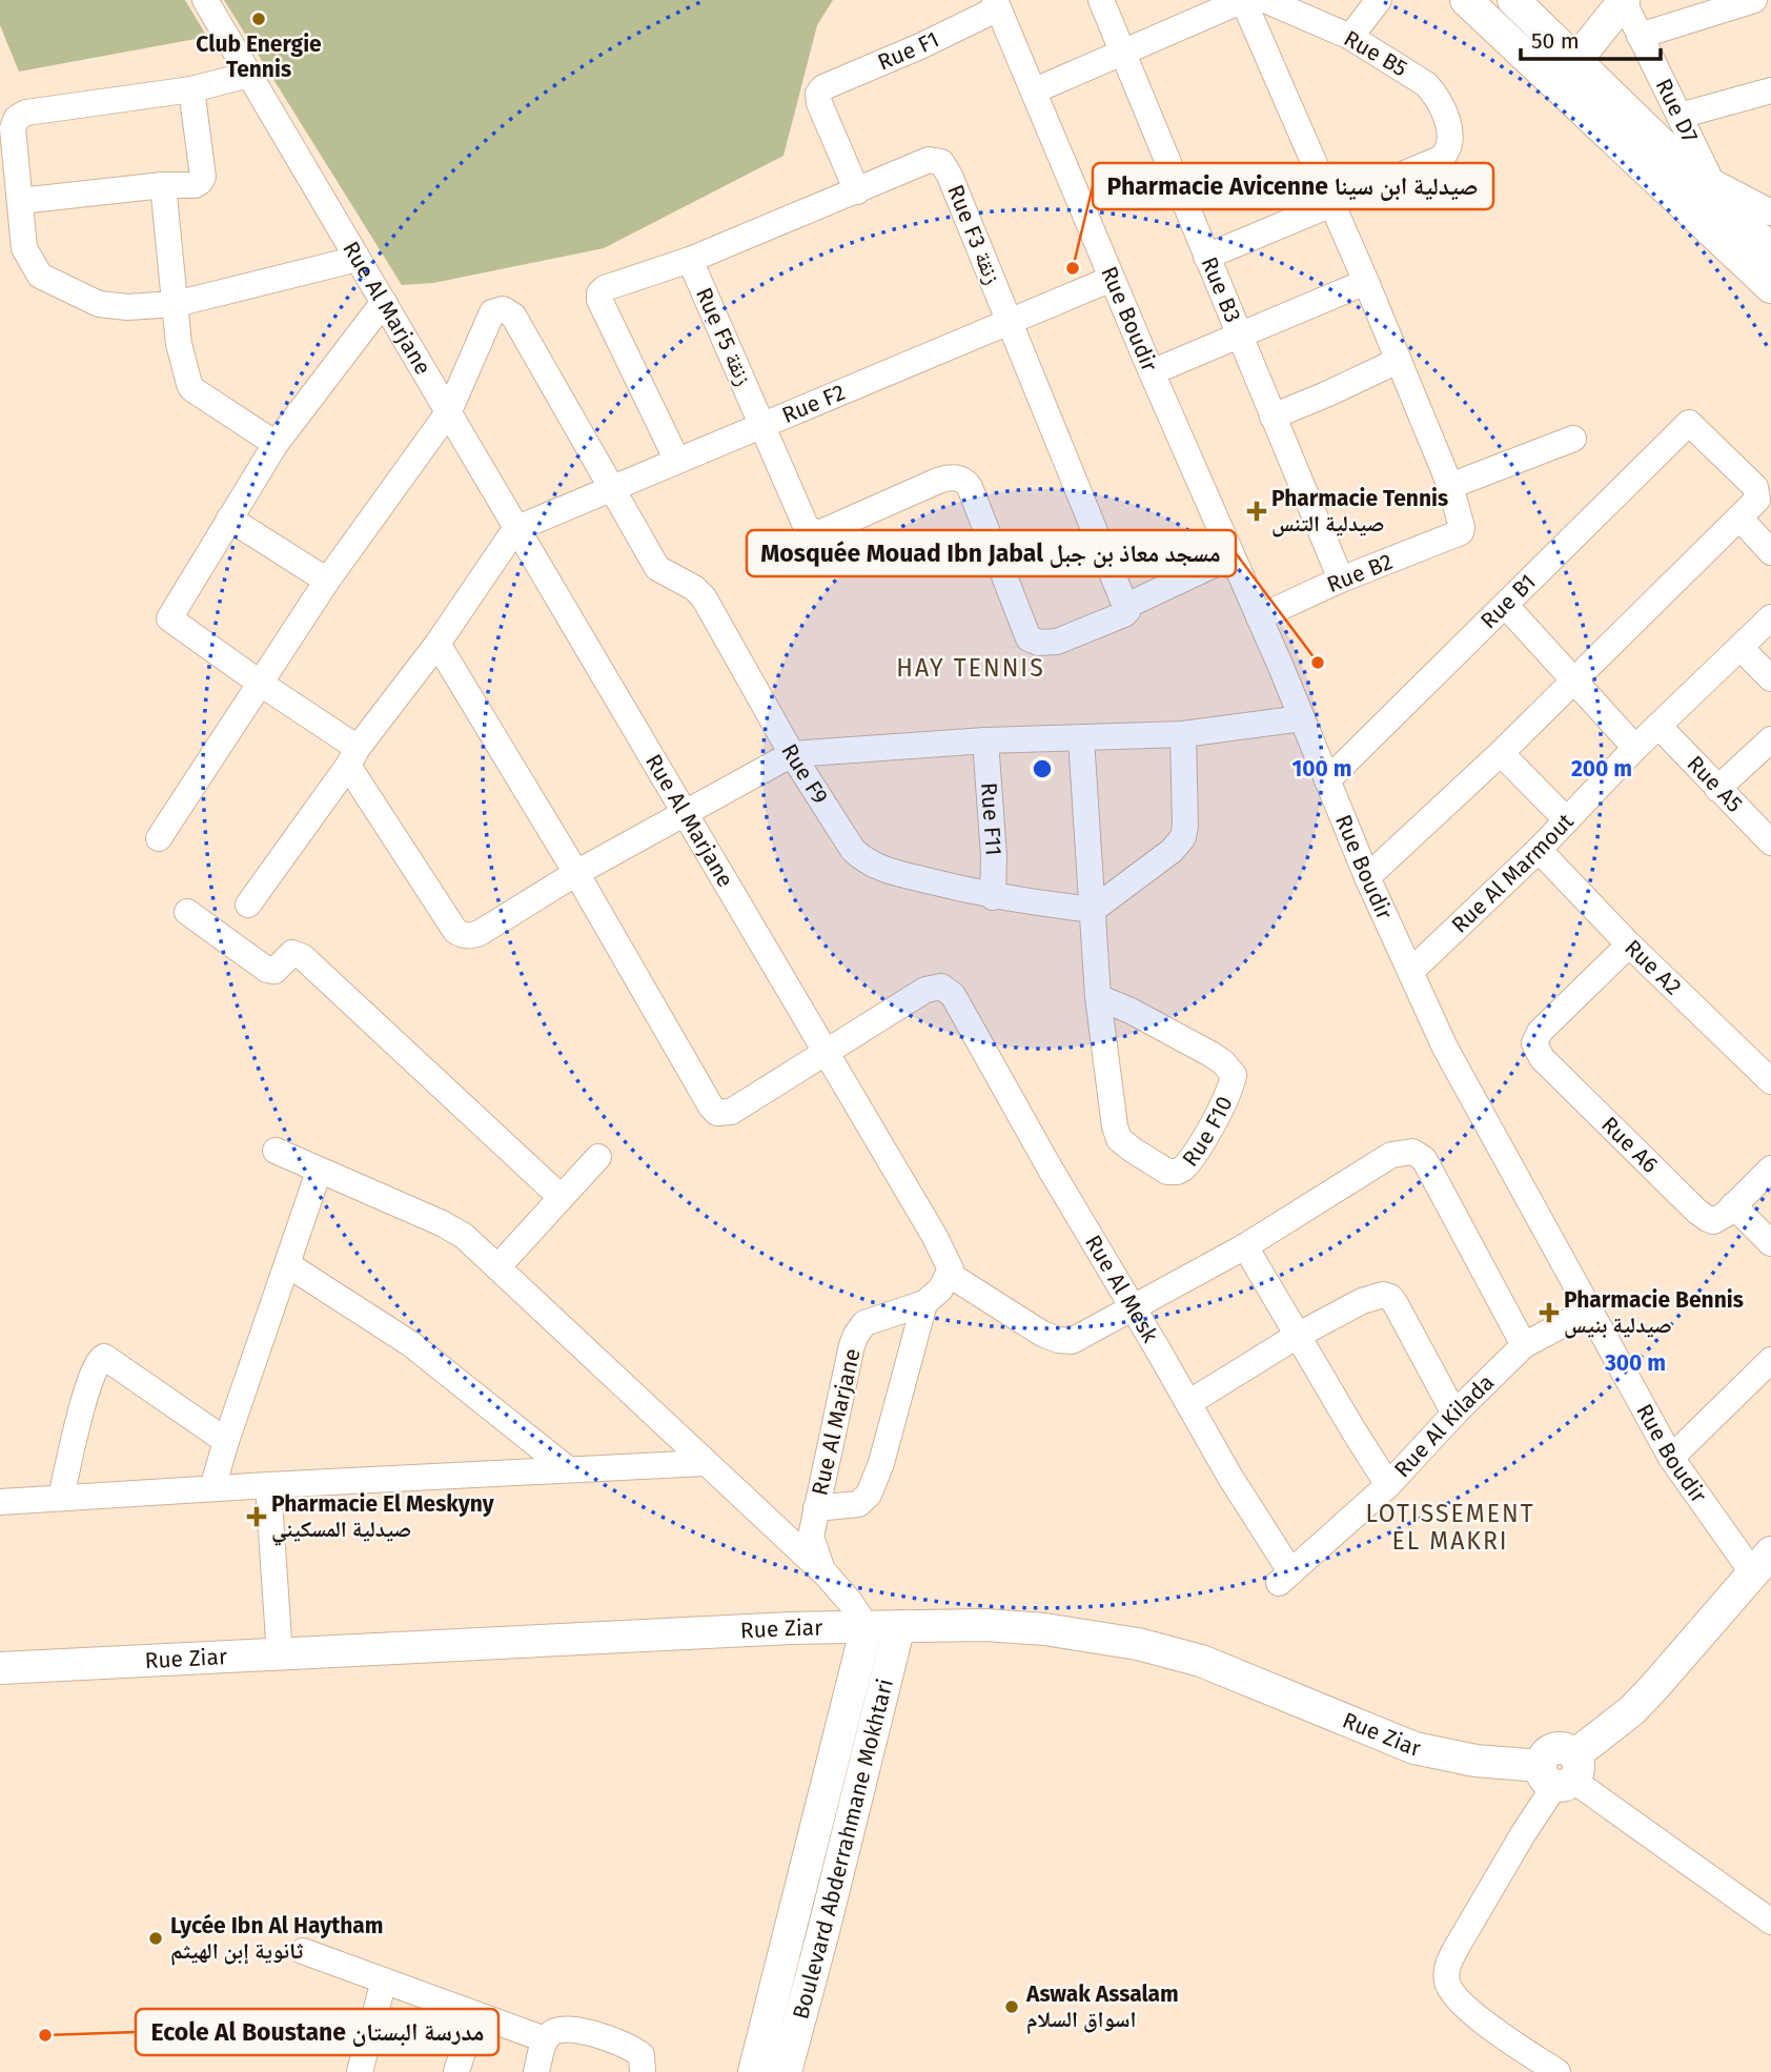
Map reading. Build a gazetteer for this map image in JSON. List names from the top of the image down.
{
  "streets": {
    "main road": ["Rue Ziar", "Boulevard Abderrahmane Mokhtari"],
    "street": [
      "Rue F1",
      "Rue B5",
      "Rue D7",
      "Rue F3 زنقة",
      "Rue B3",
      "Rue Al Marjane",
      "Rue Boudir",
      "Rue F5 زنقة",
      "Rue F2",
      "Rue B2",
      "Rue B1",
      "Rue F9",
      "Rue A5",
      "Rue F11",
      "Rue Al Marmout",
      "Rue A2",
      "Rue F10",
      "Rue A6",
      "Rue Al Mesk",
      "Rue Al Kilada"
    ]
  },
  "crossings": [
    ["Rue F1", "Rue F3 زنقة"],
    ["Rue F1", "Rue Boudir"],
    ["Rue F3 زنقة", "Rue F5 زنقة"],
    ["Rue F3 زنقة", "Rue F2"],
    ["Rue B3", "Rue B2"],
    ["Rue Al Marjane", "Rue F2"],
    ["Rue Al Marjane", "Rue F9"],
    ["Rue Al Marjane", "Rue Al Mesk"],
    ["Rue Al Marjane", "Rue Ziar"],
    ["Rue Al Marjane", "Boulevard Abderrahmane Mokhtari"],
    ["Rue Boudir", "Rue F2"],
    ["Rue Boudir", "Rue B2"],
    ["Rue Boudir", "Rue B1"],
    ["Rue Boudir", "Rue Al Marmout"],
    ["Rue Boudir", "Rue Al Kilada"],
    ["Rue F5 زنقة", "Rue F2"],
    ["Rue F2", "Rue F9"],
    ["Rue F9", "Rue F11"],
    ["Rue F9", "Rue F10"],
    ["Rue A5", "Rue Al Marmout"],
    ["Rue Al Marmout", "Rue A2"],
    ["Rue A2", "Rue A6"],
    ["Rue Al Mesk", "Rue Al Kilada"],
    ["Rue Ziar", "Boulevard Abderrahmane Mokhtari"]
  ],
  "districts": ["HAY TENNIS", "LOTISSEMENT EL MAKRI"],
  "places": {
    "other": [
      "Club Energie Tennis",
      "Pharmacie Avicenne صيدلية ابن سينا",
      "Mosquée Mouad Ibn Jabal مسجد معاذ بن جبل",
      "Lycée Ibn Al Haytham ثانوية إبن الهيثم",
      "Aswak Assalam اسواق السلام",
      "Ecole Al Boustane مدرسة البستان"
    ],
    "health": ["Pharmacie Tennis صيدلية التنس", "Pharmacie Bennis صيدلية بنيس", "Pharmacie El Meskyny صيدلية المسكيني"]
  },
  "scale_bar": "50 m",
  "rings": ["100 m", "200 m", "300 m"]
}
